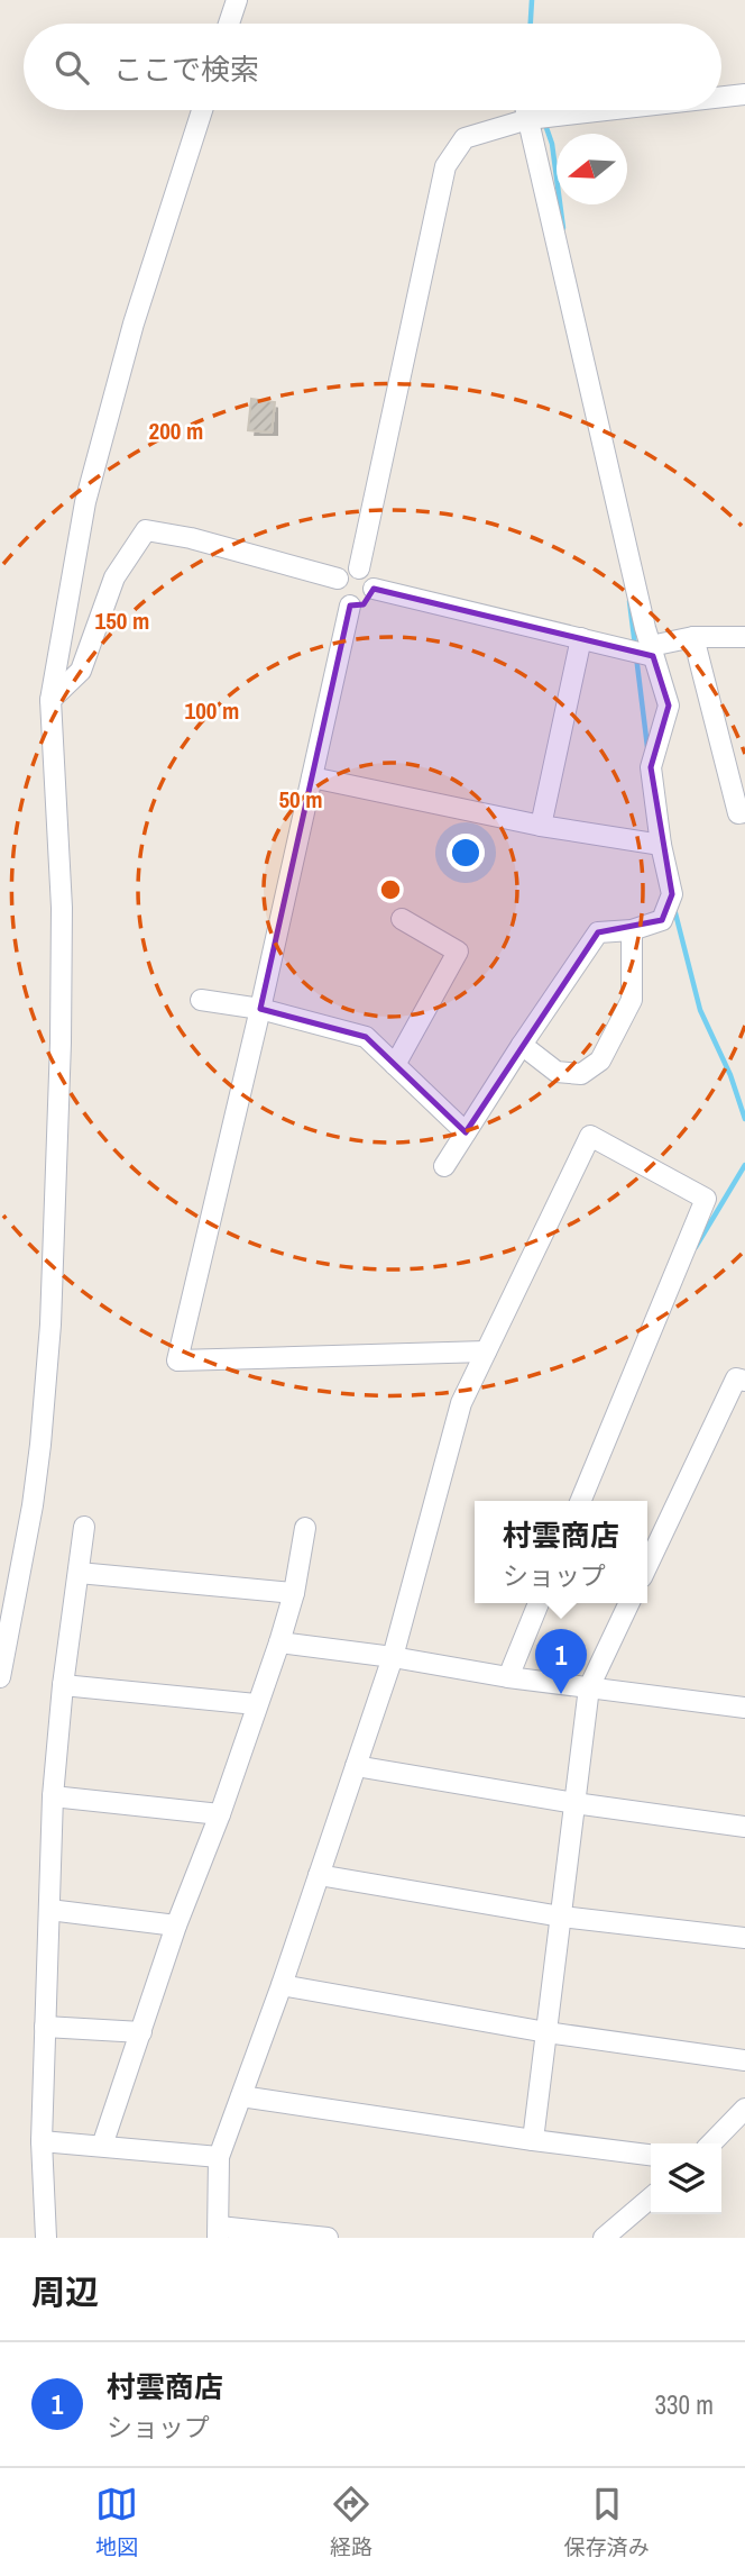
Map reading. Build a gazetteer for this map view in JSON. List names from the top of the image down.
{
  "north": "left",
  "page": {
    "search": "ここで検索",
    "popup": ["村雲商店", "ショップ"],
    "pins": "1",
    "heading": "周辺",
    "list": [
      {
        "mark": "1",
        "name": "村雲商店",
        "note": "ショップ",
        "value": "330 m"
      }
    ],
    "nav": ["地図", "経路", "保存済み"]
  },
  "rings": [
    "200 m",
    "150 m",
    "100 m",
    "50 m"
  ]
}
